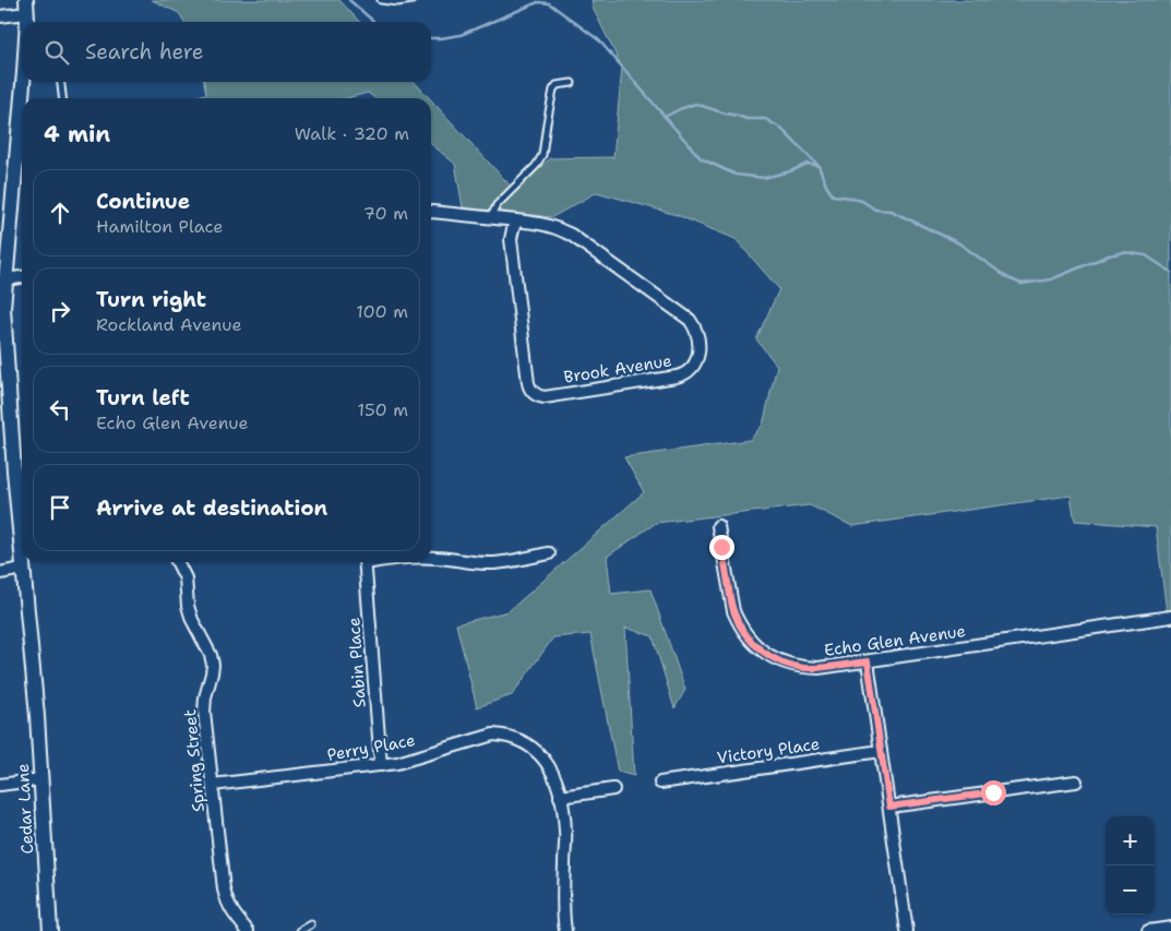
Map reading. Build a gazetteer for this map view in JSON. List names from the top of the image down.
{
  "streets": {
    "street": [
      "Brook Avenue",
      "Echo Glen Avenue",
      "Sabin Place",
      "Perry Place",
      "Victory Place",
      "Spring Street",
      "Cedar Lane"
    ]
  },
  "crossings": [
    ["Sabin Place", "Perry Place"],
    ["Perry Place", "Spring Street"]
  ],
  "page": {
    "search": "Search here",
    "heading": ["4 min", "Walk · 320 m"],
    "list": [
      ["Continue", "Hamilton Place", "70 m"],
      ["Turn right", "Rockland Avenue", "100 m"],
      ["Turn left", "Echo Glen Avenue", "150 m"],
      "Arrive at destination"
    ],
    "map_buttons": ["+", "−"]
  }
}
